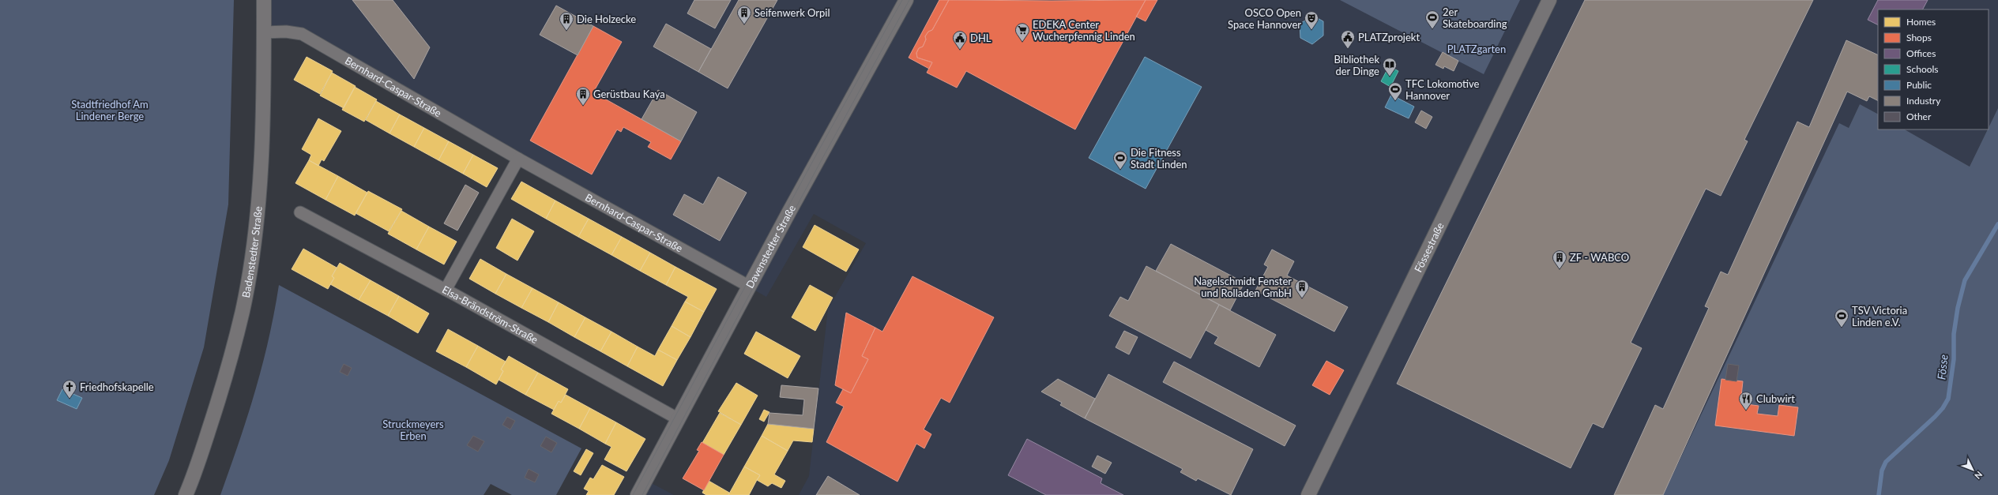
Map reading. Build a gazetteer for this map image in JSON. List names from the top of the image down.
{
  "streets": {
    "street": [
      "Bernhard-Caspar-Straße",
      "Davenstedter Straße",
      "Fössestraße",
      "Badenstedter Straße",
      "Elsa-Brändström-Straße"
    ]
  },
  "crossings": [
    ["Bernhard-Caspar-Straße", "Davenstedter Straße"],
    ["Bernhard-Caspar-Straße", "Badenstedter Straße"],
    ["Davenstedter Straße", "Elsa-Brändström-Straße"]
  ],
  "water": ["Fösse"],
  "parks": ["PLATZgarten", "Stadtfriedhof Am Lindener Berge", "Struckmeyers Erben"],
  "places": {
    "building": [
      "Seifenwerk Orpil",
      "Die Holzecke",
      "Gerüstbau Kaya",
      "ZF - WABCO",
      "Nagelschmidt Fenster und Rolladen GmbH"
    ],
    "sports": [
      "2er Skateboarding",
      "TFC Lokomotive Hannover",
      "Die Fitness Stadt Linden",
      "TSV Victoria Linden e.V."
    ],
    "theatre": ["OSCO Open Space Hannover"],
    "supermarket": ["EDEKA Center Wucherpfennig Linden"],
    "public building": ["PLATZprojekt", "DHL"],
    "library": ["Bibliothek der Dinge"],
    "church": ["Friedhofskapelle"],
    "restaurant": ["Clubwirt"]
  },
  "legend": [
    "Homes",
    "Shops",
    "Offices",
    "Schools",
    "Public",
    "Industry",
    "Other"
  ],
  "north": "bottom right"
}
